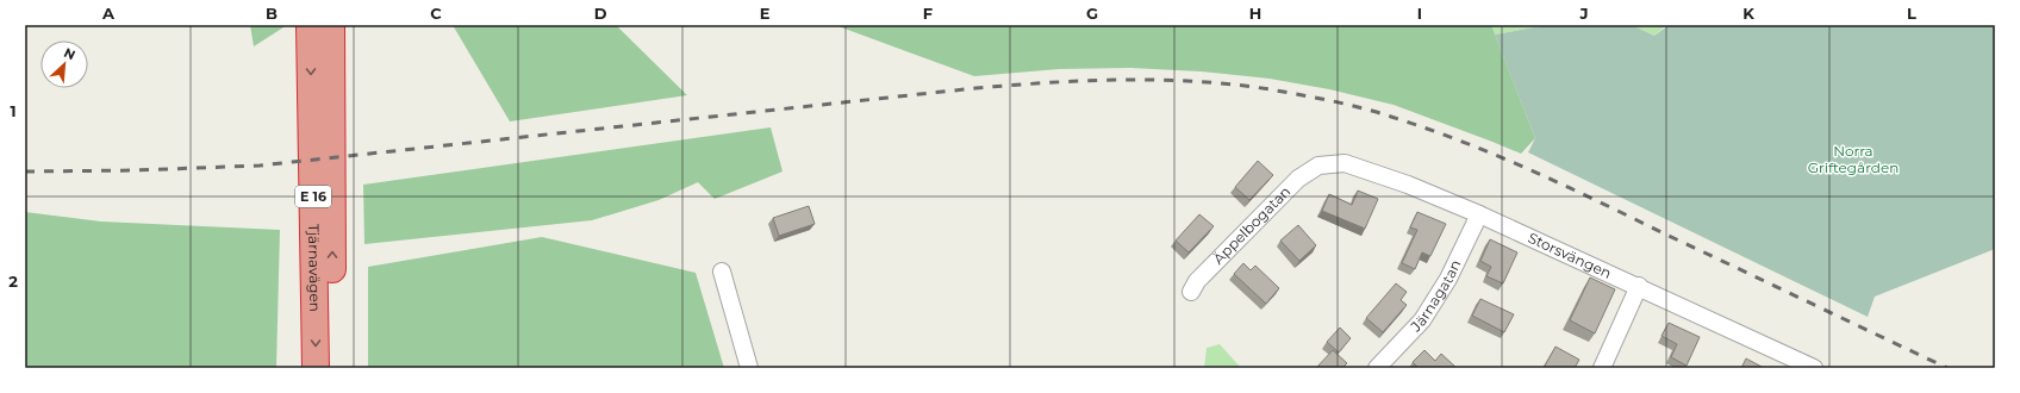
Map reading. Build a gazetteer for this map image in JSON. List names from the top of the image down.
{
  "streets": {
    "highway": ["E 16", "Tjärnavägen"],
    "street": ["Äppelbogatan", "Storsvängen", "Järnagatan"]
  },
  "crossings": [
    ["Äppelbogatan", "Storsvängen"],
    ["Storsvängen", "Järnagatan"]
  ],
  "parks": ["Norra Griftegården"],
  "north": "top right",
  "grid": {
    "columns": [
      "A",
      "B",
      "C",
      "D",
      "E",
      "F",
      "G",
      "H",
      "I",
      "J",
      "K",
      "L"
    ],
    "rows": ["1", "2"]
  }
}
